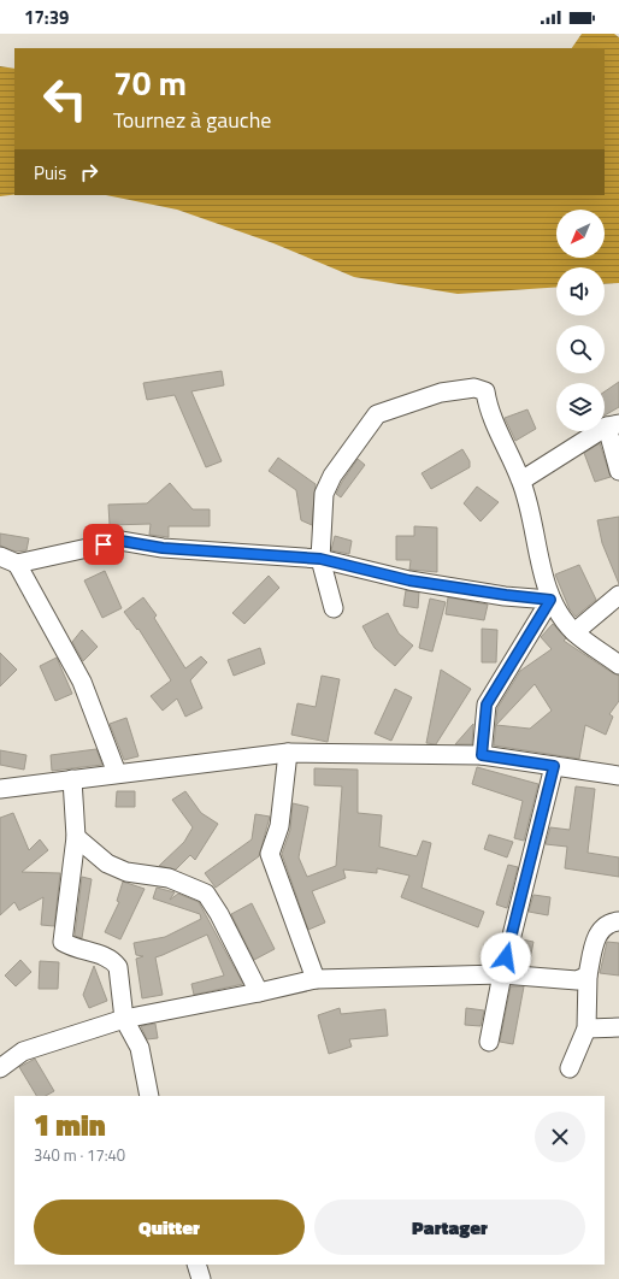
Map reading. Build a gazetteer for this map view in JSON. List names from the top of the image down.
{
  "north": "bottom left",
  "page": {
    "status": "17:39",
    "turn": ["70 m", "Tournez à gauche"],
    "then": "Puis",
    "heading": ["1 min", "340 m · 17:40"],
    "buttons": ["Quitter", "Partager"]
  }
}
